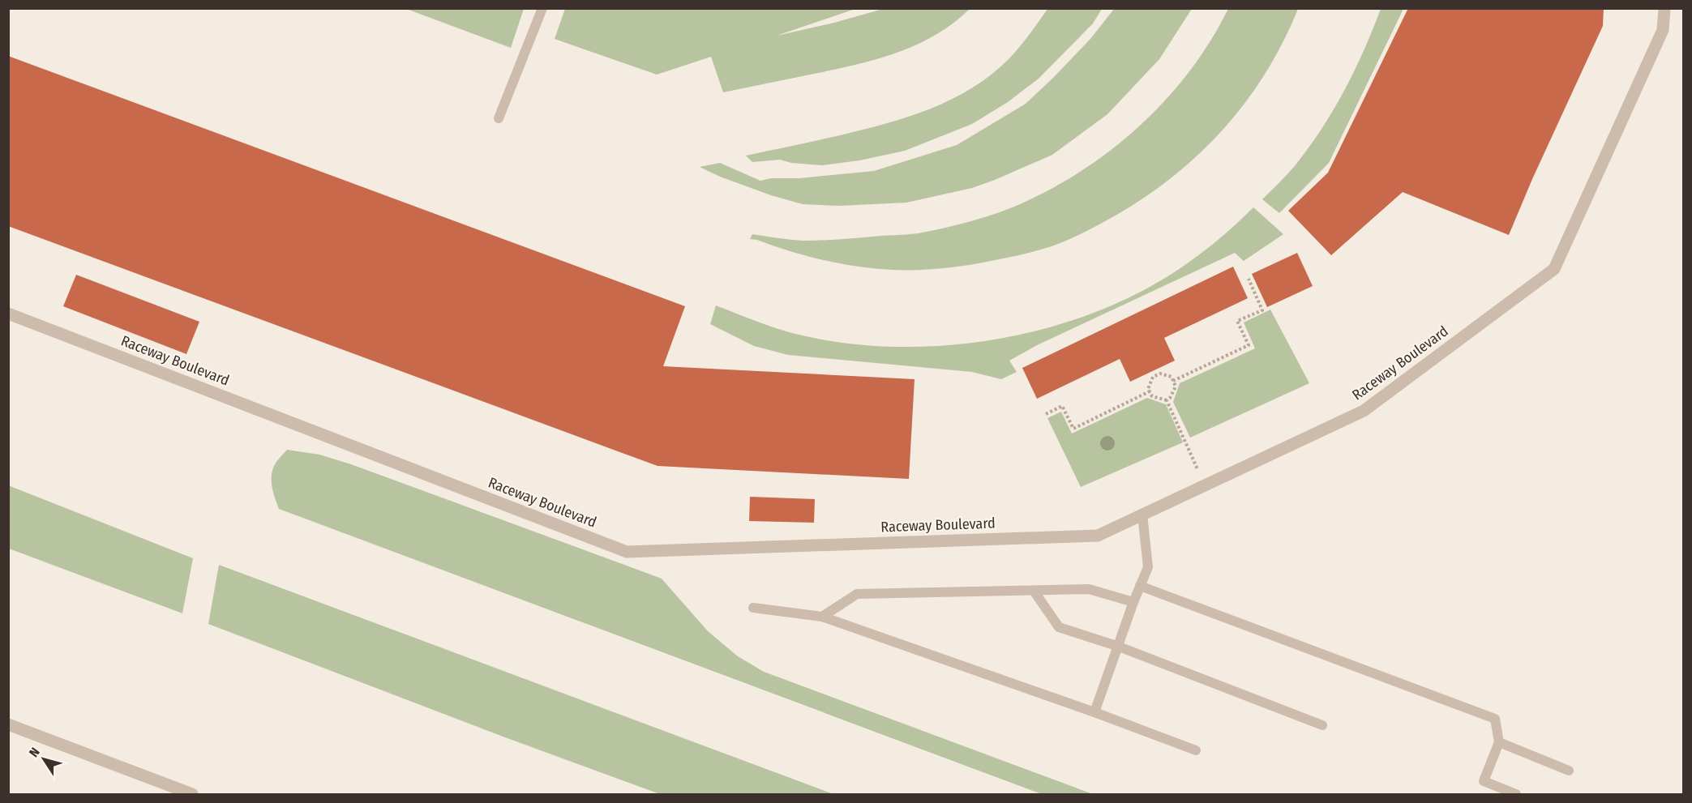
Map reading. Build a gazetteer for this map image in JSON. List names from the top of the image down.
{
  "streets": {
    "street": ["Raceway Boulevard"]
  },
  "north": "top left"
}
